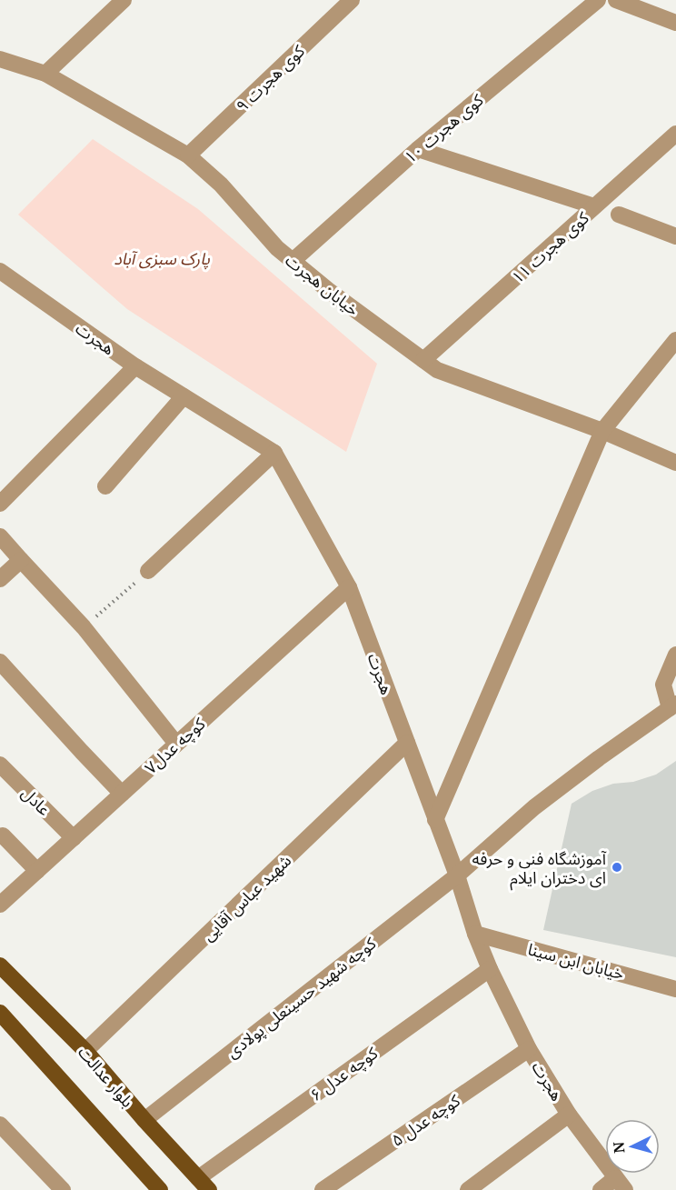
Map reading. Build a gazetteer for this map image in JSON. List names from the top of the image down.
{
  "streets": {
    "main road": ["بلوار عدالت"],
    "street": [
      "کوی هجرت ۹",
      "کوی هجرت ۱۰",
      "کوی هجرت ۱۱",
      "خیابان هجرت",
      "هجرت",
      "کوچه عدل۷",
      "عادل",
      "شهید عباس آقایی",
      "خیابان ابن سینا",
      "کوچه شهید حسینعلی پولادی",
      "کوچه عدل ۶",
      "کوچه عدل ۵"
    ]
  },
  "crossings": [
    ["کوی هجرت ۹", "خیابان هجرت"],
    ["کوی هجرت ۱۰", "خیابان هجرت"],
    ["کوی هجرت ۱۱", "خیابان هجرت"],
    ["هجرت", "کوچه عدل۷"],
    ["هجرت", "شهید عباس آقایی"],
    ["هجرت", "خیابان ابن سینا"],
    ["هجرت", "کوچه شهید حسینعلی پولادی"],
    ["هجرت", "کوچه عدل ۶"],
    ["هجرت", "کوچه عدل ۵"],
    ["کوچه عدل۷", "عادل"],
    ["شهید عباس آقایی", "بلوار عدالت"],
    ["کوچه شهید حسینعلی پولادی", "بلوار عدالت"],
    ["کوچه عدل ۶", "بلوار عدالت"]
  ],
  "parks": ["پارک سبزی آباد"],
  "places": ["آموزشگاه فنی و حرفه ای دختران ایلام"],
  "north": "left"
}
